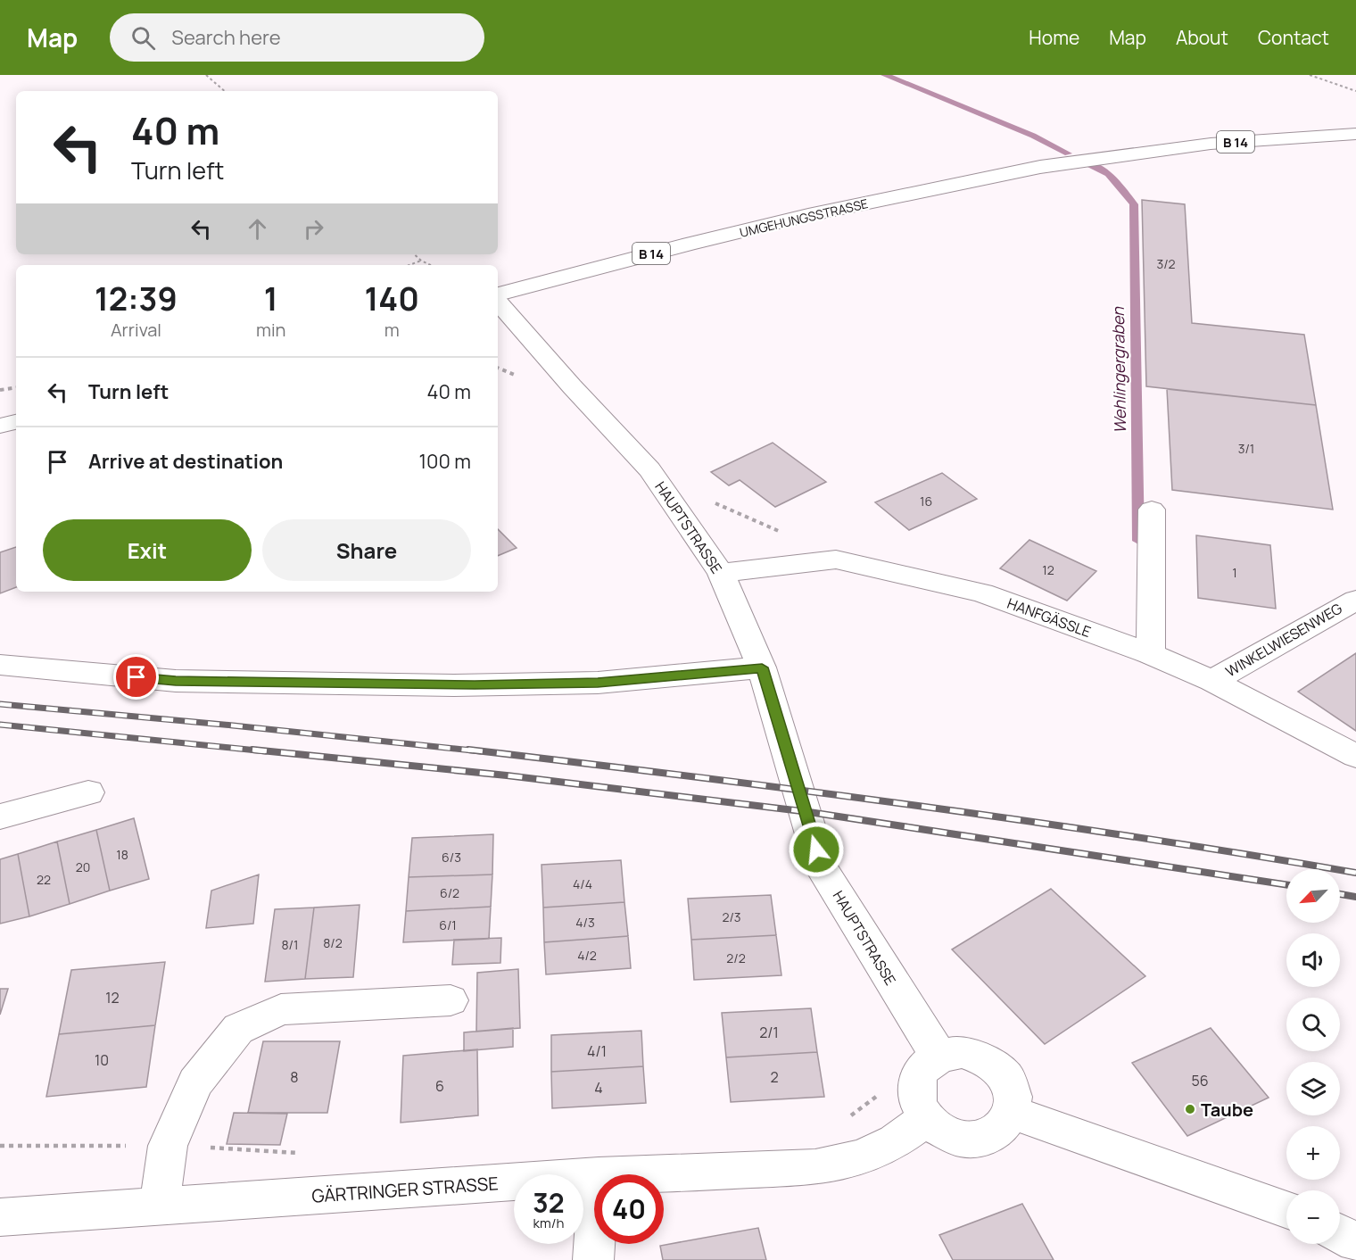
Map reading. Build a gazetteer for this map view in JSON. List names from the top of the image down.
{
  "streets": {
    "street": [
      "B 14",
      "UMGEHUNGSSTRASSE",
      "HAUPTSTRASSE",
      "HANFGÄSSLE",
      "WINKELWIESENWEG",
      "GÄRTRINGER STRASSE"
    ]
  },
  "crossings": [
    ["HAUPTSTRASSE", "HANFGÄSSLE"],
    ["HAUPTSTRASSE", "GÄRTRINGER STRASSE"],
    ["HANFGÄSSLE", "WINKELWIESENWEG"]
  ],
  "water": ["Wehlingergraben"],
  "places": ["Taube"],
  "house_numbers": [
    "3/2",
    "3/1",
    "16",
    "12",
    "1",
    "18",
    "6/3",
    "20",
    "22",
    "4/4",
    "6/2",
    "2/3",
    "4/3",
    "6/1",
    "8/2",
    "8/1",
    "4/2",
    "2/2",
    "12",
    "2/1",
    "4/1",
    "10",
    "8",
    "2",
    "56",
    "6",
    "4"
  ],
  "north": "bottom left",
  "page": {
    "header": "Map",
    "search": "Search here",
    "nav": [
      "Home",
      "Map",
      "About",
      "Contact"
    ],
    "turn": ["40 m", "Turn left"],
    "eta": [
      "12:39",
      "Arrival",
      "1",
      "min",
      "140",
      "m"
    ],
    "list": [
      {
        "name": "Turn left",
        "value": "40 m"
      },
      {
        "name": "Arrive at destination",
        "value": "100 m"
      }
    ],
    "buttons": ["Exit", "Share"],
    "map_buttons": ["+", "−"],
    "speed": "32 km/h",
    "limit": "40"
  }
}
